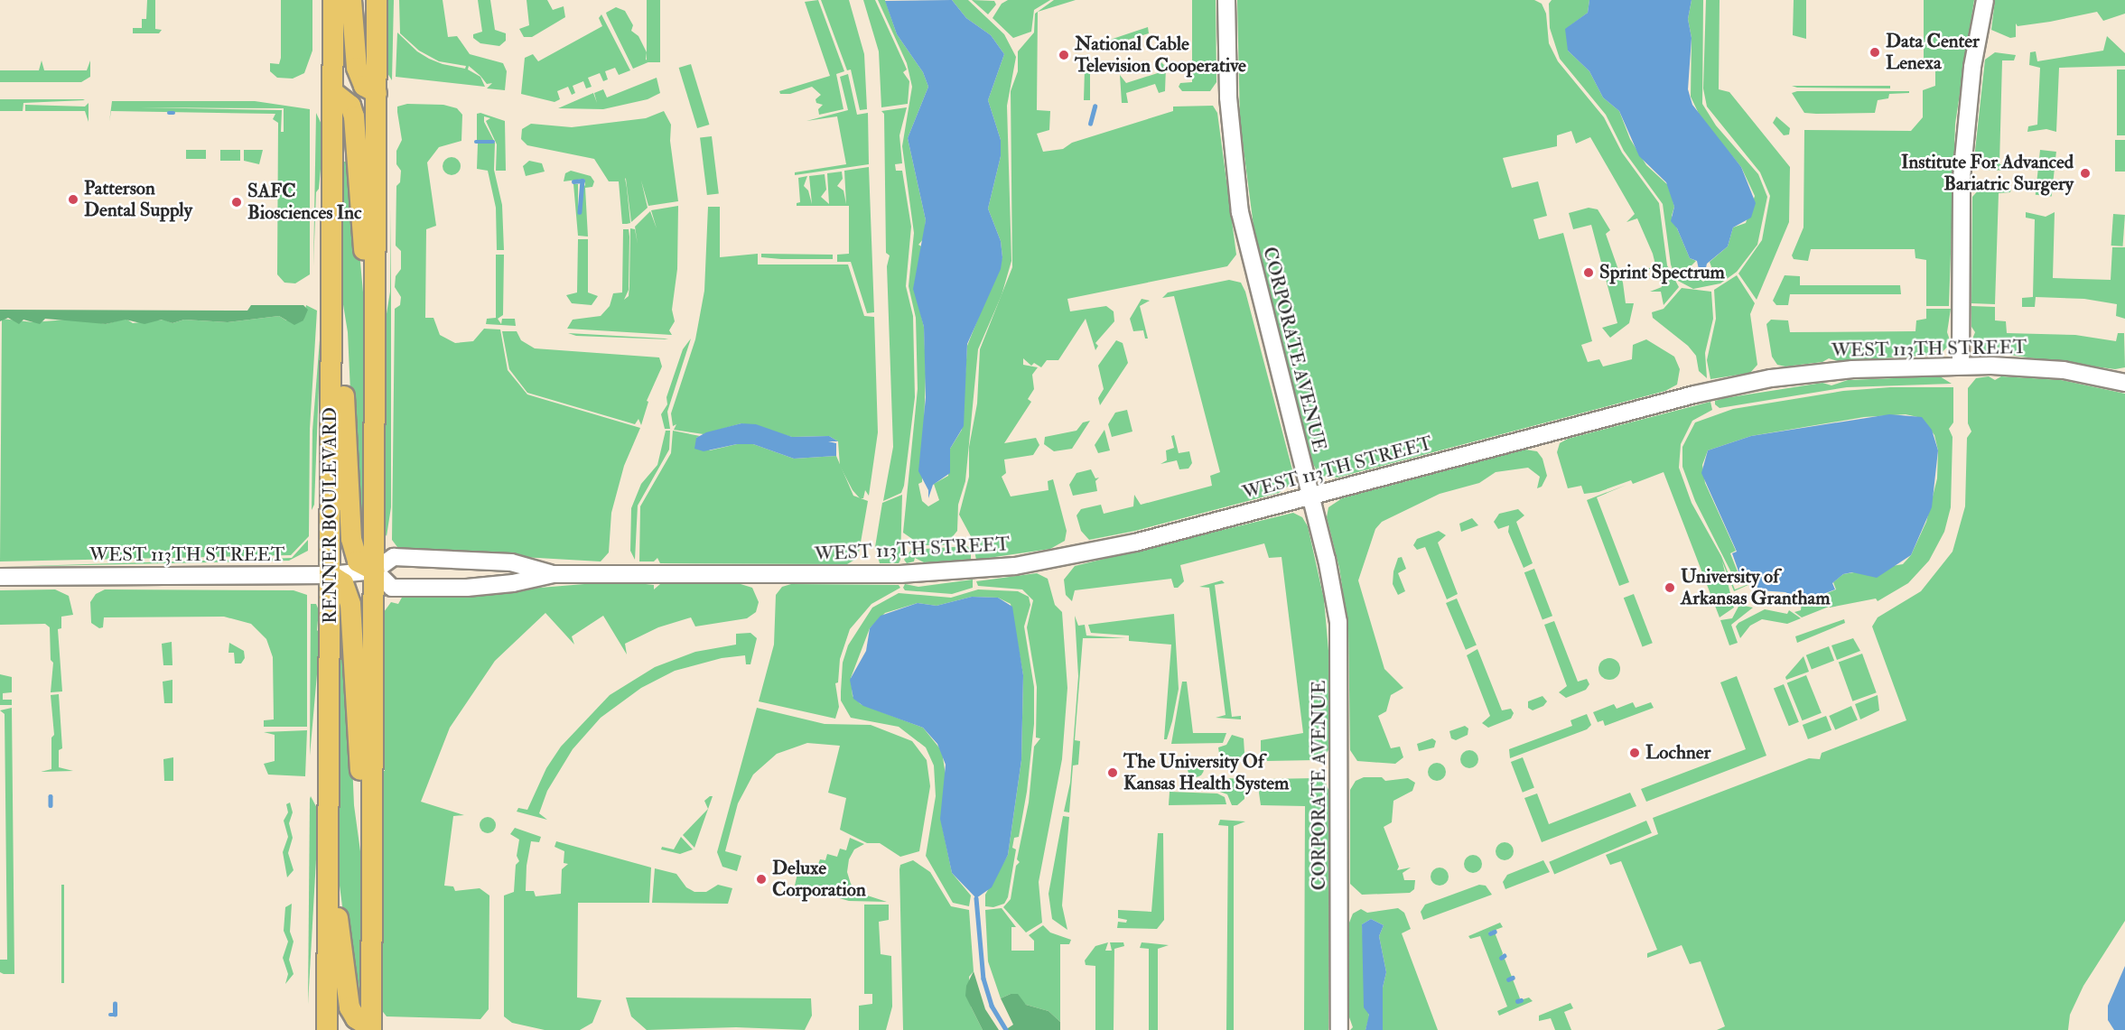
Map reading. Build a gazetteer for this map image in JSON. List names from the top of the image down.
{
  "streets": {
    "main road": ["RENNER BOULEVARD"],
    "street": ["CORPORATE AVENUE", "WEST 113TH STREET"]
  },
  "crossings": [
    ["CORPORATE AVENUE", "WEST 113TH STREET"],
    ["WEST 113TH STREET", "RENNER BOULEVARD"]
  ],
  "places": [
    "Data Center Lenexa",
    "National Cable Television Cooperative",
    "Institute For Advanced Bariatric Surgery",
    "Patterson Dental Supply",
    "SAFC Biosciences Inc",
    "Sprint Spectrum",
    "University of Arkansas Grantham",
    "Lochner",
    "The University Of Kansas Health System",
    "Deluxe Corporation"
  ]
}
